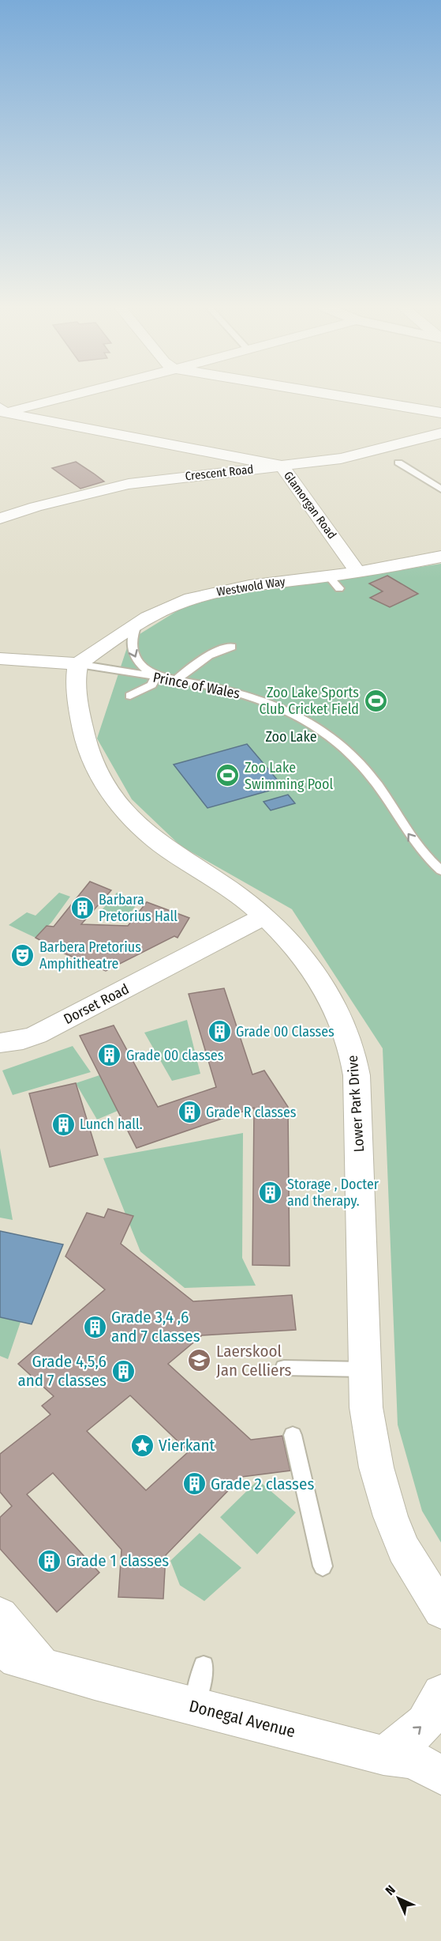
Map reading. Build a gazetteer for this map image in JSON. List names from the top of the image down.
{
  "streets": {
    "street": [
      "Crescent Road",
      "Glamorgan Road",
      "Westwold Way",
      "Dorset Road",
      "Lower Park Drive",
      "Donegal Avenue"
    ],
    "lane": ["Prince of Wales"]
  },
  "crossings": [
    ["Crescent Road", "Glamorgan Road"],
    ["Glamorgan Road", "Westwold Way"],
    ["Westwold Way", "Prince of Wales"],
    ["Westwold Way", "Lower Park Drive"],
    ["Prince of Wales", "Lower Park Drive"],
    ["Dorset Road", "Lower Park Drive"]
  ],
  "one_way": ["Prince of Wales"],
  "parks": ["Zoo Lake"],
  "places": {
    "sports": ["Zoo Lake Sports Club Cricket Field", "Zoo Lake Swimming Pool"],
    "building": [
      "Barbara Pretorius Hall",
      "Grade 00 Classes",
      "Grade 00 classes",
      "Grade R classes",
      "Lunch hall.",
      "Storage , Docter and therapy.",
      "Grade 3,4 ,6 and 7 classes",
      "Grade 4,5,6 and 7 classes",
      "Grade 2 classes",
      "Grade 1 classes"
    ],
    "theatre": ["Barbera Pretorius Amphitheatre"],
    "school or university": ["Laerskool Jan Celliers"],
    "place": ["Vierkant"]
  },
  "north": "top left"
}
